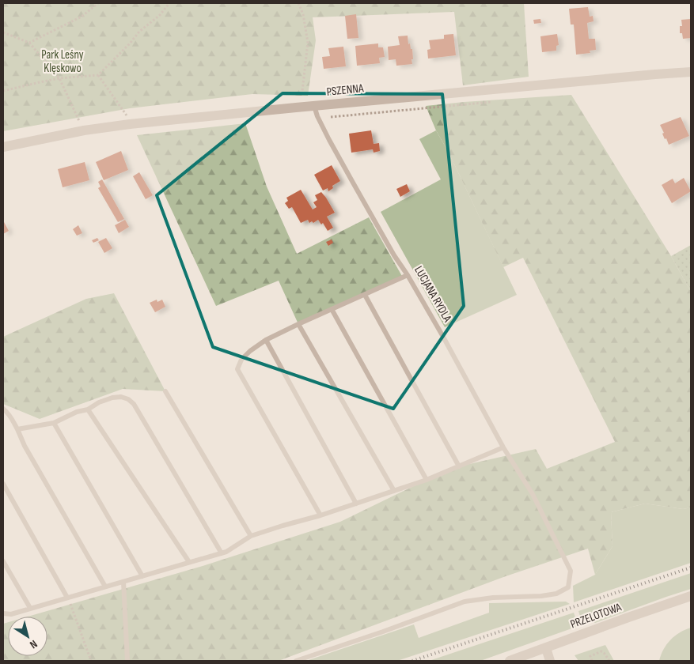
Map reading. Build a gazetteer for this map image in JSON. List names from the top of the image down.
{
  "streets": {
    "street": ["PSZENNA", "PRZELOTOWA"],
    "lane": ["LUCJANA RYDLA"]
  },
  "crossings": [
    ["PSZENNA", "LUCJANA RYDLA"]
  ],
  "parks": ["Park Leśny Klęskowo"],
  "north": "bottom right"
}
